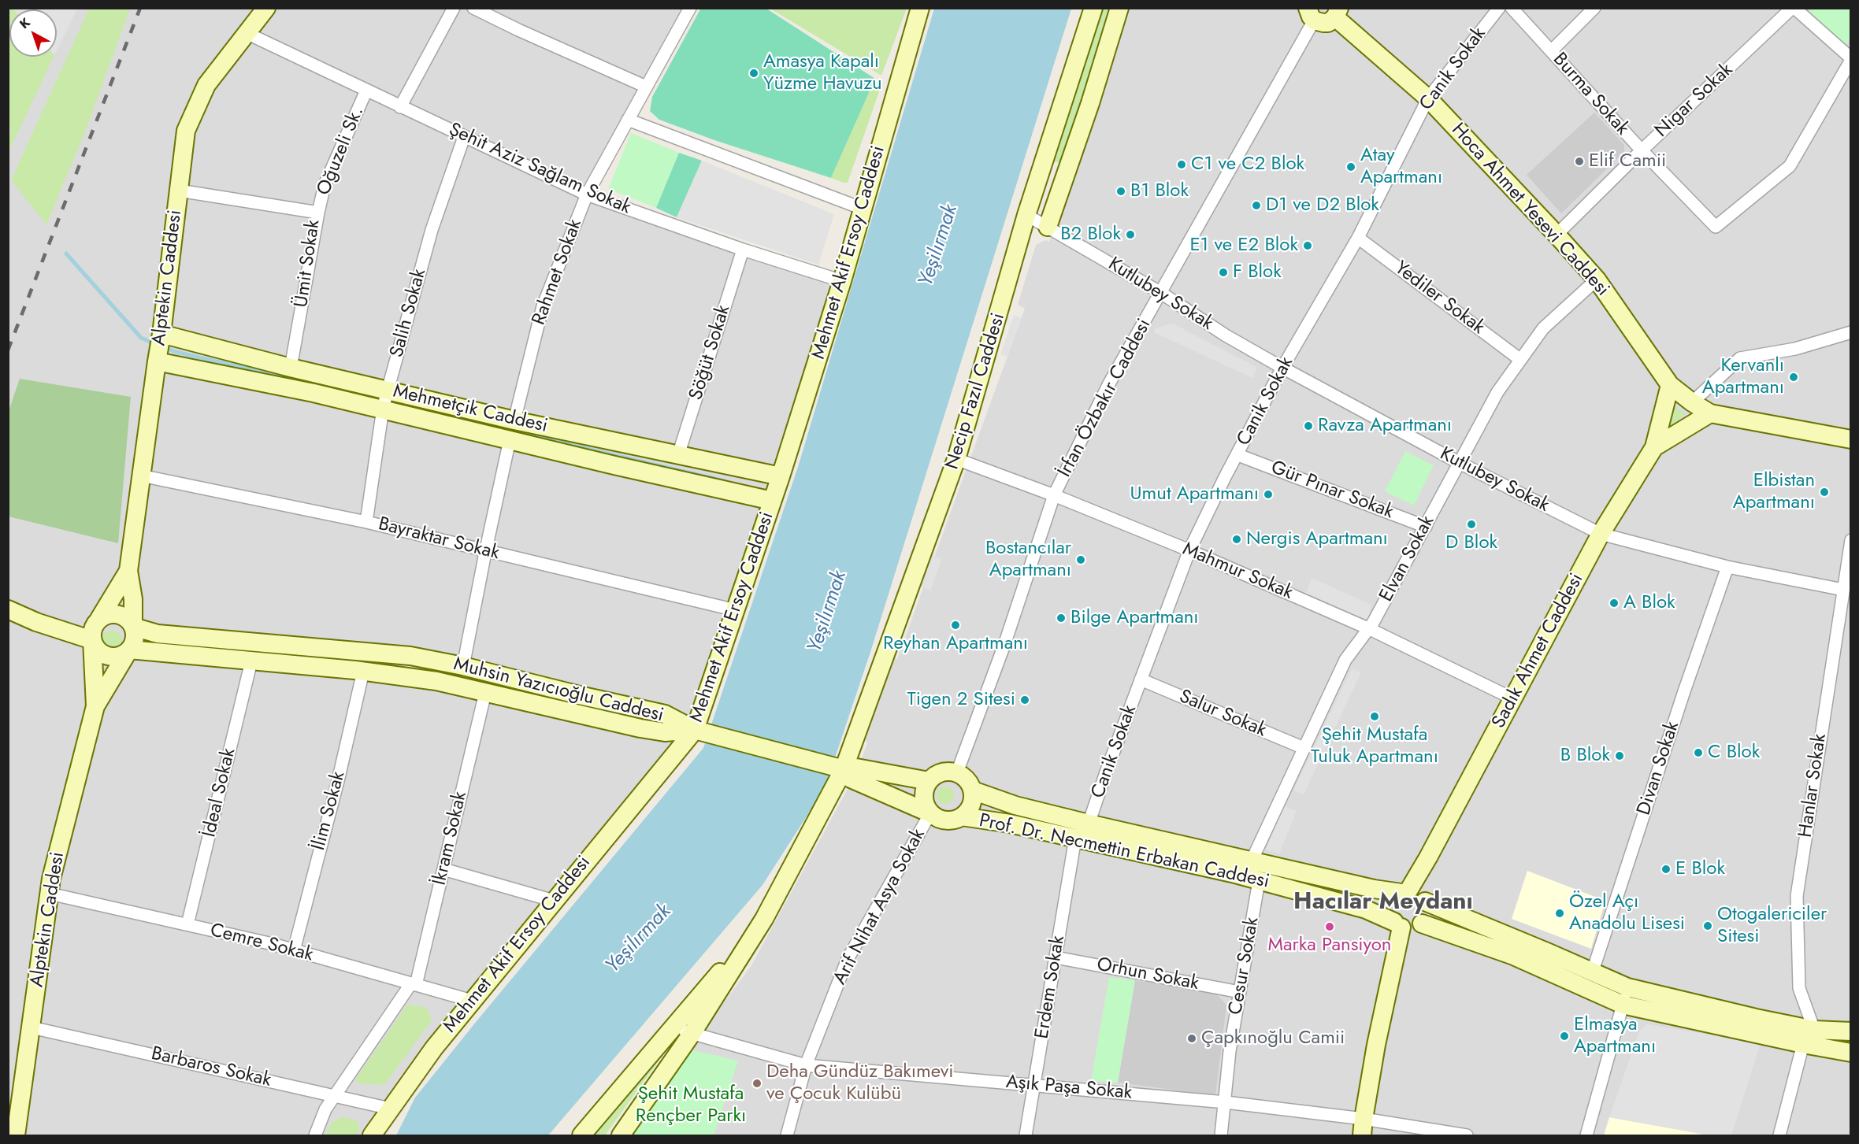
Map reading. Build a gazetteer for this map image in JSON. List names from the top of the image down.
{
  "streets": {
    "main road": [
      "Hoca Ahmet Yesevi Caddesi",
      "Mehmet Akif Ersoy Caddesi",
      "Alptekin Caddesi",
      "Necip Fazıl Caddesi",
      "Mehmetçik Caddesi",
      "Sadık Ahmet Caddesi",
      "Muhsin Yazıcıoğlu Caddesi",
      "Prof. Dr. Necmettin Erbakan Caddesi"
    ],
    "street": [
      "Canik Sokak",
      "Burma Sokak",
      "Nigar Sokak",
      "Oğuzeli Sk.",
      "Şehit Aziz Sağlam Sokak",
      "Ümit Sokak",
      "Rahmet Sokak",
      "Kutlubey Sokak",
      "Yediler Sokak",
      "Salih Sokak",
      "Söğüt Sokak",
      "İrfan Özbakır Caddesi",
      "Gür Pınar Sokak",
      "Bayraktar Sokak",
      "Elvan Sokak",
      "Mahmur Sokak",
      "Salur Sokak",
      "Divan Sokak",
      "Hanlar Sokak",
      "İdeal Sokak",
      "İlim Sokak",
      "İkram Sokak",
      "Arif Nihat Asya Sokak",
      "Cemre Sokak",
      "Cesur Sokak",
      "Orhun Sokak",
      "Erdem Sokak",
      "Barbaros Sokak",
      "Aşık Paşa Sokak"
    ]
  },
  "crossings": [
    ["Canik Sokak", "Hoca Ahmet Yesevi Caddesi"],
    ["Canik Sokak", "Kutlubey Sokak"],
    ["Canik Sokak", "Yediler Sokak"],
    ["Canik Sokak", "Gür Pınar Sokak"],
    ["Canik Sokak", "Mahmur Sokak"],
    ["Canik Sokak", "Salur Sokak"],
    ["Canik Sokak", "Prof. Dr. Necmettin Erbakan Caddesi"],
    ["Burma Sokak", "Nigar Sokak"],
    ["Nigar Sokak", "Hoca Ahmet Yesevi Caddesi"],
    ["Oğuzeli Sk.", "Şehit Aziz Sağlam Sokak"],
    ["Oğuzeli Sk.", "Ümit Sokak"],
    ["Şehit Aziz Sağlam Sokak", "Mehmet Akif Ersoy Caddesi"],
    ["Şehit Aziz Sağlam Sokak", "Rahmet Sokak"],
    ["Şehit Aziz Sağlam Sokak", "Alptekin Caddesi"],
    ["Şehit Aziz Sağlam Sokak", "Salih Sokak"],
    ["Şehit Aziz Sağlam Sokak", "Söğüt Sokak"],
    ["Hoca Ahmet Yesevi Caddesi", "Elvan Sokak"],
    ["Hoca Ahmet Yesevi Caddesi", "Sadık Ahmet Caddesi"],
    ["Mehmet Akif Ersoy Caddesi", "Mehmetçik Caddesi"],
    ["Mehmet Akif Ersoy Caddesi", "Bayraktar Sokak"],
    ["Mehmet Akif Ersoy Caddesi", "Muhsin Yazıcıoğlu Caddesi"],
    ["Mehmet Akif Ersoy Caddesi", "Cemre Sokak"],
    ["Mehmet Akif Ersoy Caddesi", "Barbaros Sokak"],
    ["Ümit Sokak", "Alptekin Caddesi"],
    ["Ümit Sokak", "Mehmetçik Caddesi"],
    ["Rahmet Sokak", "Mehmetçik Caddesi"],
    ["Alptekin Caddesi", "Mehmetçik Caddesi"],
    ["Alptekin Caddesi", "Bayraktar Sokak"],
    ["Alptekin Caddesi", "Cemre Sokak"],
    ["Alptekin Caddesi", "Barbaros Sokak"],
    ["Kutlubey Sokak", "Necip Fazıl Caddesi"],
    ["Kutlubey Sokak", "İrfan Özbakır Caddesi"],
    ["Kutlubey Sokak", "Elvan Sokak"],
    ["Kutlubey Sokak", "Sadık Ahmet Caddesi"],
    ["Kutlubey Sokak", "Divan Sokak"],
    ["Kutlubey Sokak", "Hanlar Sokak"],
    ["Yediler Sokak", "Elvan Sokak"],
    ["Salih Sokak", "Mehmetçik Caddesi"],
    ["Salih Sokak", "Bayraktar Sokak"],
    ["Söğüt Sokak", "Mehmetçik Caddesi"],
    ["Necip Fazıl Caddesi", "Mahmur Sokak"],
    ["İrfan Özbakır Caddesi", "Mahmur Sokak"],
    ["İrfan Özbakır Caddesi", "Prof. Dr. Necmettin Erbakan Caddesi"],
    ["İrfan Özbakır Caddesi", "Arif Nihat Asya Sokak"],
    ["Gür Pınar Sokak", "Elvan Sokak"],
    ["Elvan Sokak", "Mahmur Sokak"],
    ["Elvan Sokak", "Salur Sokak"],
    ["Elvan Sokak", "Prof. Dr. Necmettin Erbakan Caddesi"],
    ["Mahmur Sokak", "Sadık Ahmet Caddesi"],
    ["Sadık Ahmet Caddesi", "Prof. Dr. Necmettin Erbakan Caddesi"],
    ["Muhsin Yazıcıoğlu Caddesi", "İdeal Sokak"],
    ["Muhsin Yazıcıoğlu Caddesi", "İlim Sokak"],
    ["Muhsin Yazıcıoğlu Caddesi", "İkram Sokak"],
    ["Divan Sokak", "Prof. Dr. Necmettin Erbakan Caddesi"],
    ["Hanlar Sokak", "Prof. Dr. Necmettin Erbakan Caddesi"],
    ["İdeal Sokak", "Cemre Sokak"],
    ["İlim Sokak", "Cemre Sokak"],
    ["İkram Sokak", "Cemre Sokak"],
    ["Prof. Dr. Necmettin Erbakan Caddesi", "Arif Nihat Asya Sokak"],
    ["Prof. Dr. Necmettin Erbakan Caddesi", "Cesur Sokak"],
    ["Prof. Dr. Necmettin Erbakan Caddesi", "Erdem Sokak"],
    ["Arif Nihat Asya Sokak", "Aşık Paşa Sokak"],
    ["Cesur Sokak", "Orhun Sokak"],
    ["Cesur Sokak", "Aşık Paşa Sokak"],
    ["Orhun Sokak", "Erdem Sokak"],
    ["Erdem Sokak", "Aşık Paşa Sokak"]
  ],
  "districts": ["Hacılar Meydanı"],
  "water": ["Yeşilırmak"],
  "parks": ["Şehit Mustafa Rençber Parkı"],
  "places": [
    "Amasya Kapalı Yüzme Havuzu",
    "Elif Camii",
    "C1 ve C2 Blok",
    "Atay Apartmanı",
    "B1 Blok",
    "D1 ve D2 Blok",
    "B2 Blok",
    "E1 ve E2 Blok",
    "F Blok",
    "Kervanlı Apartmanı",
    "Ravza Apartmanı",
    "Elbistan Apartmanı",
    "Umut Apartmanı",
    "D Blok",
    "Nergis Apartmanı",
    "Bostancılar Apartmanı",
    "A Blok",
    "Bilge Apartmanı",
    "Reyhan Apartmanı",
    "Tigen 2 Sitesi",
    "Şehit Mustafa Tuluk Apartmanı",
    "C Blok",
    "B Blok",
    "E Blok",
    "Özel Açı Anadolu Lisesi",
    "Otogalericiler Sitesi",
    "Marka Pansiyon",
    "Elmasya Apartmanı",
    "Çapkınoğlu Camii",
    "Deha Gündüz Bakımevi ve Çocuk Kulübü"
  ],
  "north": "top left"
}
